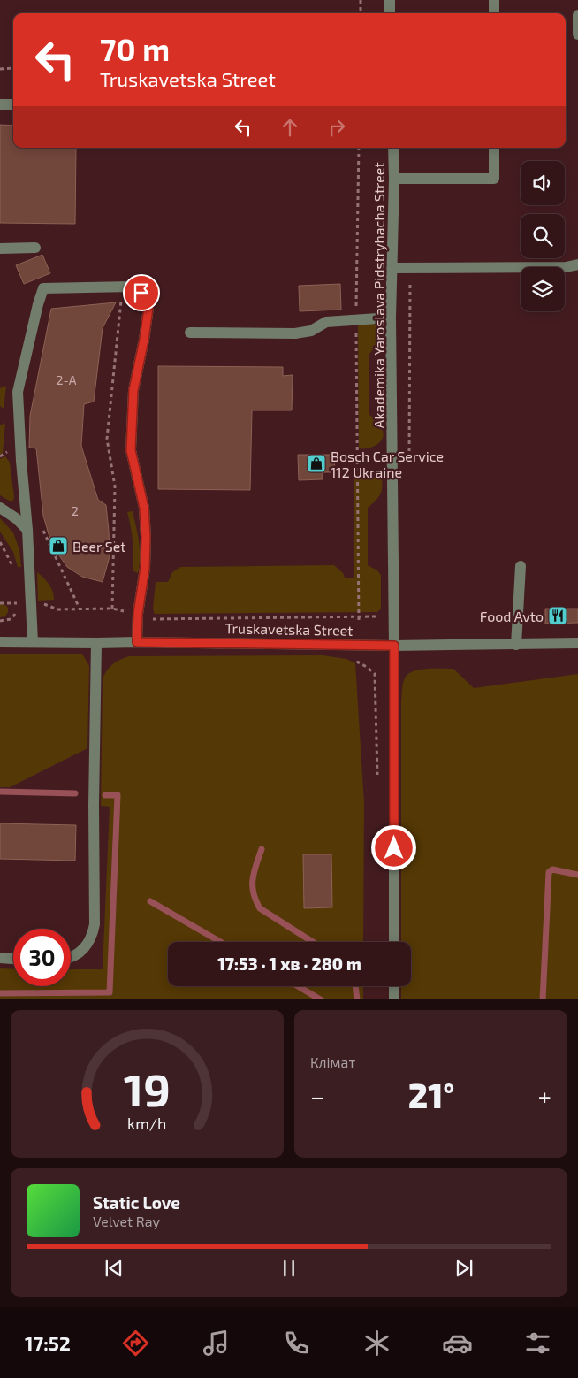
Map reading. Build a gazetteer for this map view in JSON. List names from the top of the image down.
{
  "streets": {
    "street": ["Akademika Yaroslava Pidstryhacha Street", "Truskavetska Street"]
  },
  "crossings": [
    ["Akademika Yaroslava Pidstryhacha Street", "Truskavetska Street"]
  ],
  "places": {
    "shop": ["Bosch Car Service 112 Ukraine", "Beer Set"],
    "restaurant": ["Food Avto"]
  },
  "house_numbers": ["2-А", "2"],
  "page": {
    "turn": ["70 m", "Truskavetska Street"],
    "limit": "30",
    "trip": "17:53 · 1 хв · 280 m",
    "tile": "Клімат",
    "heat": ["−", "21°", "+"],
    "song": ["Static Love", "Velvet Ray"],
    "tabs": "17:52",
    "gauge": ["19", "km/h"]
  }
}
